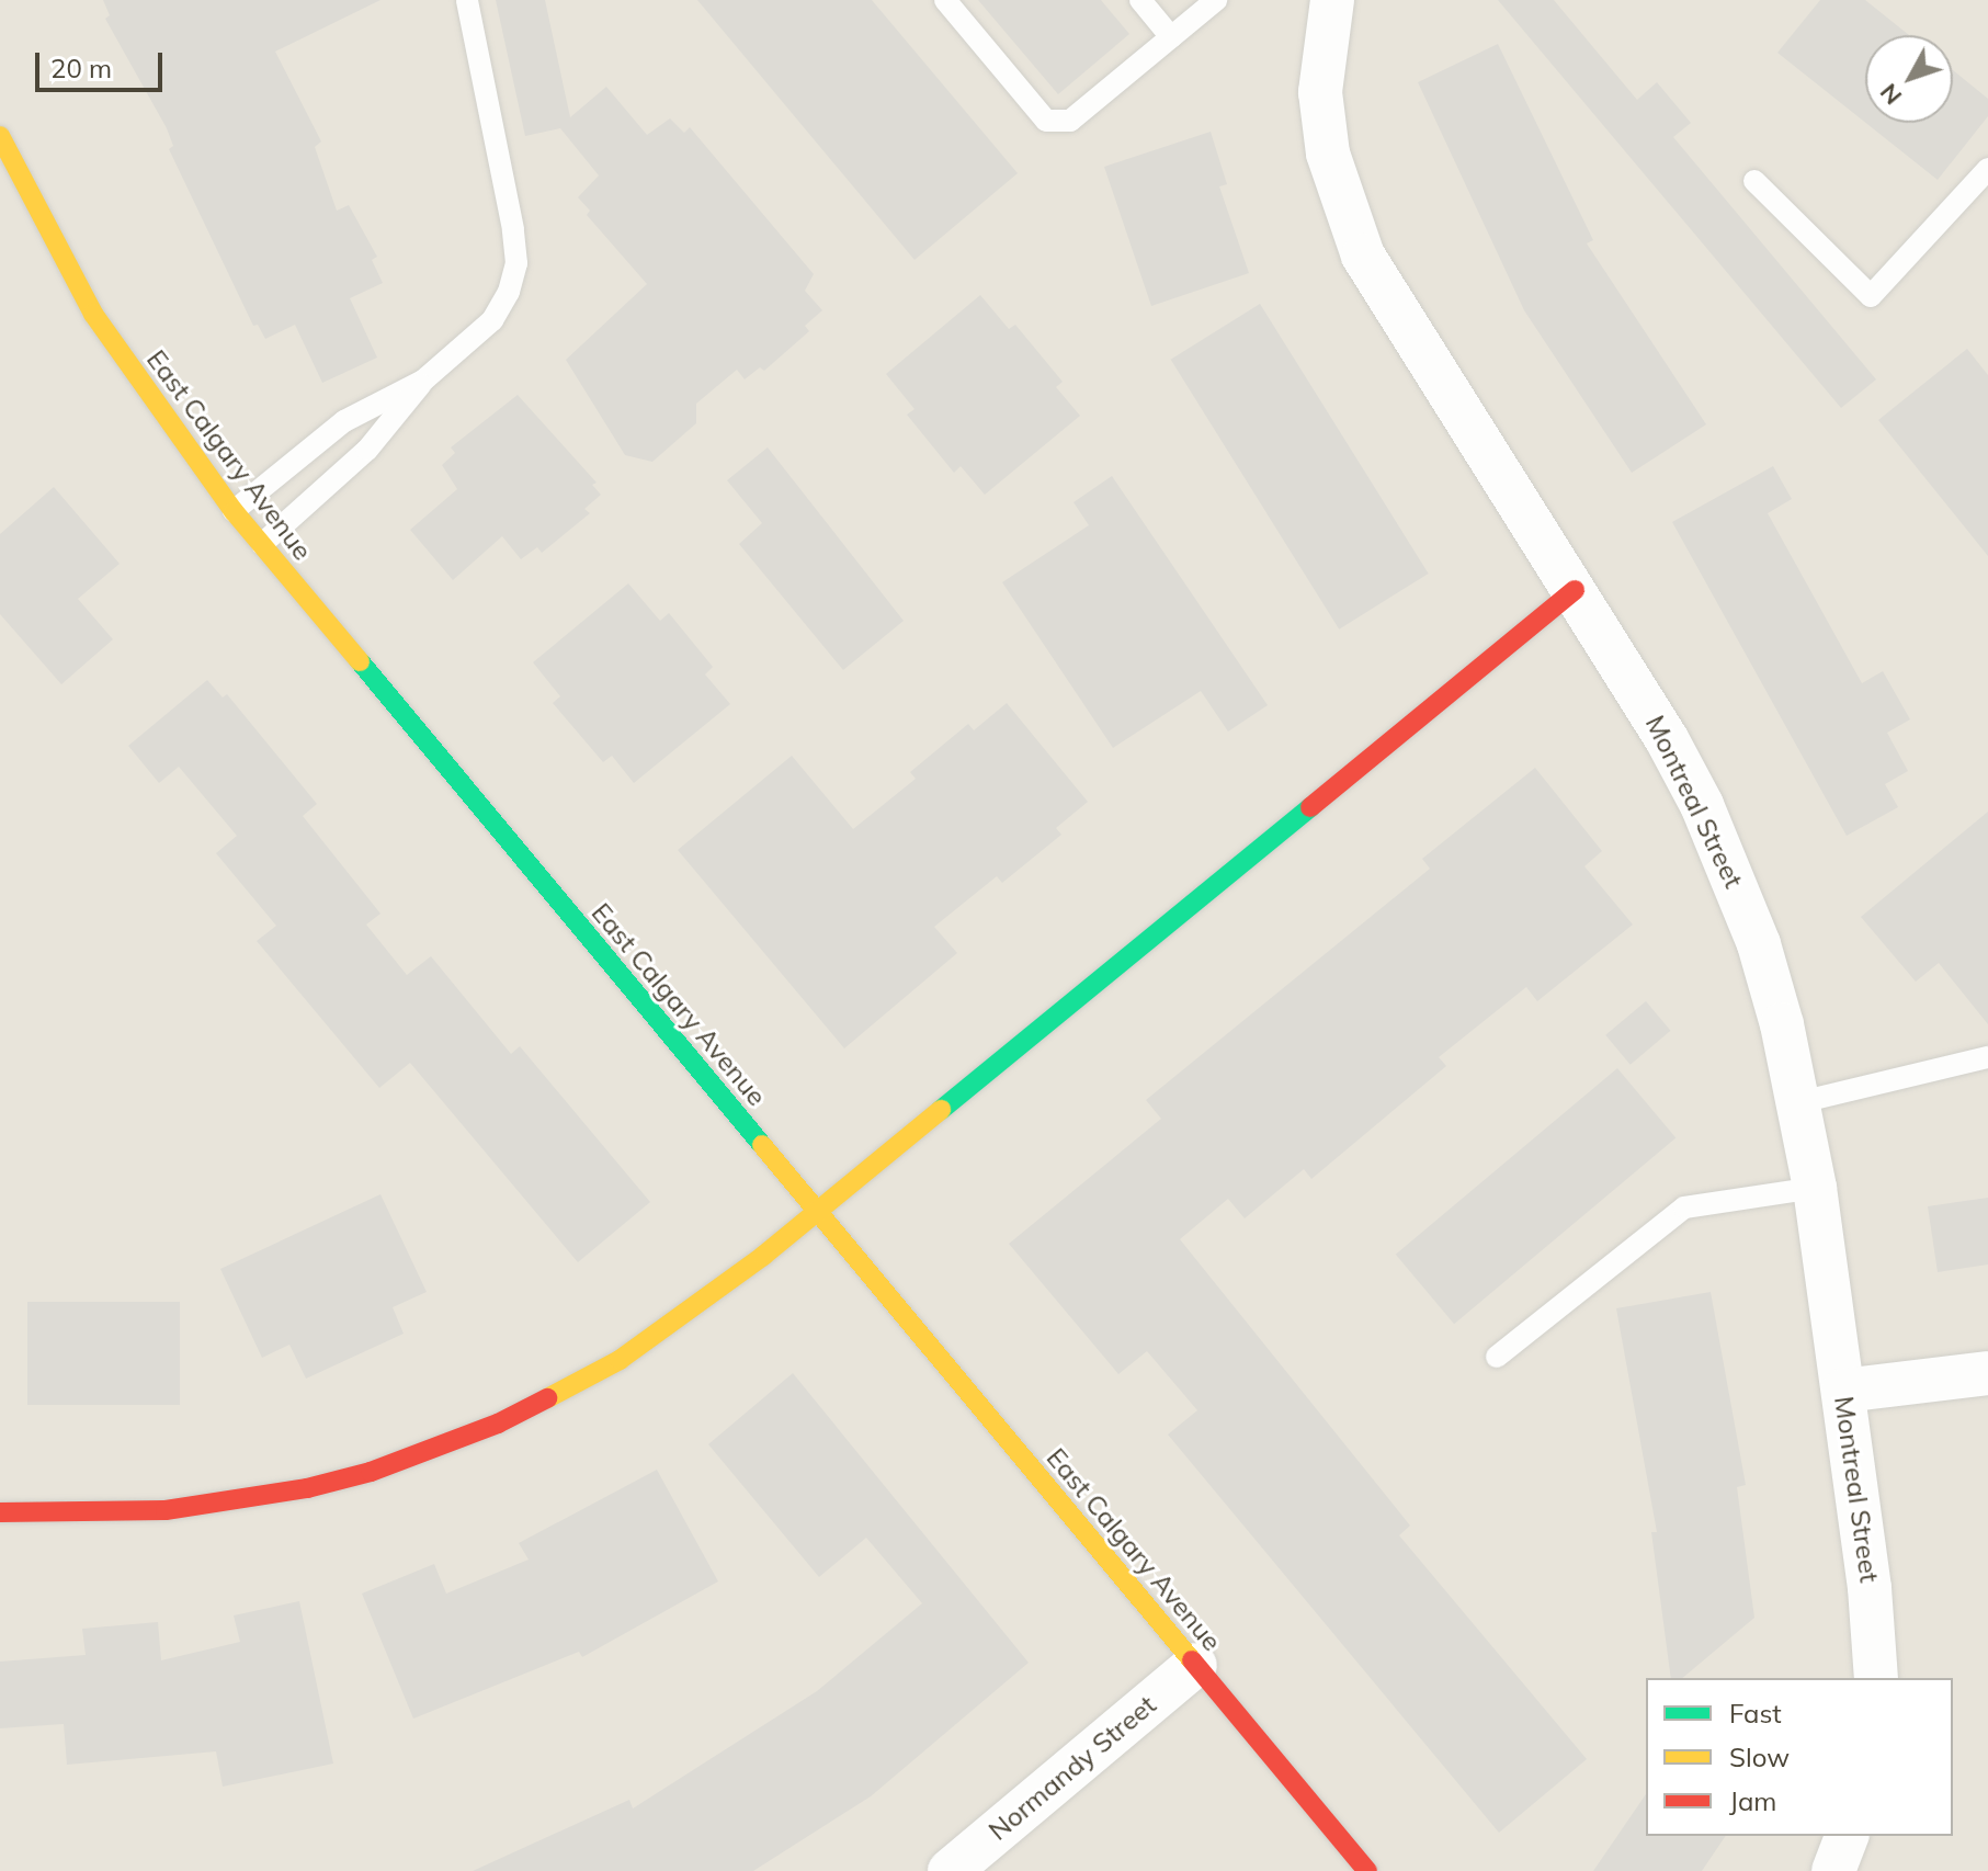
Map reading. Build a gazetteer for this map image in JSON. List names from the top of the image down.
{
  "streets": {
    "street": ["East Calgary Avenue", "Montreal Street", "Normandy Street"]
  },
  "crossings": [
    ["East Calgary Avenue", "Normandy Street"]
  ],
  "legend": ["Fast", "Slow", "Jam"],
  "scale_bar": "20 m",
  "north": "bottom left"
}
